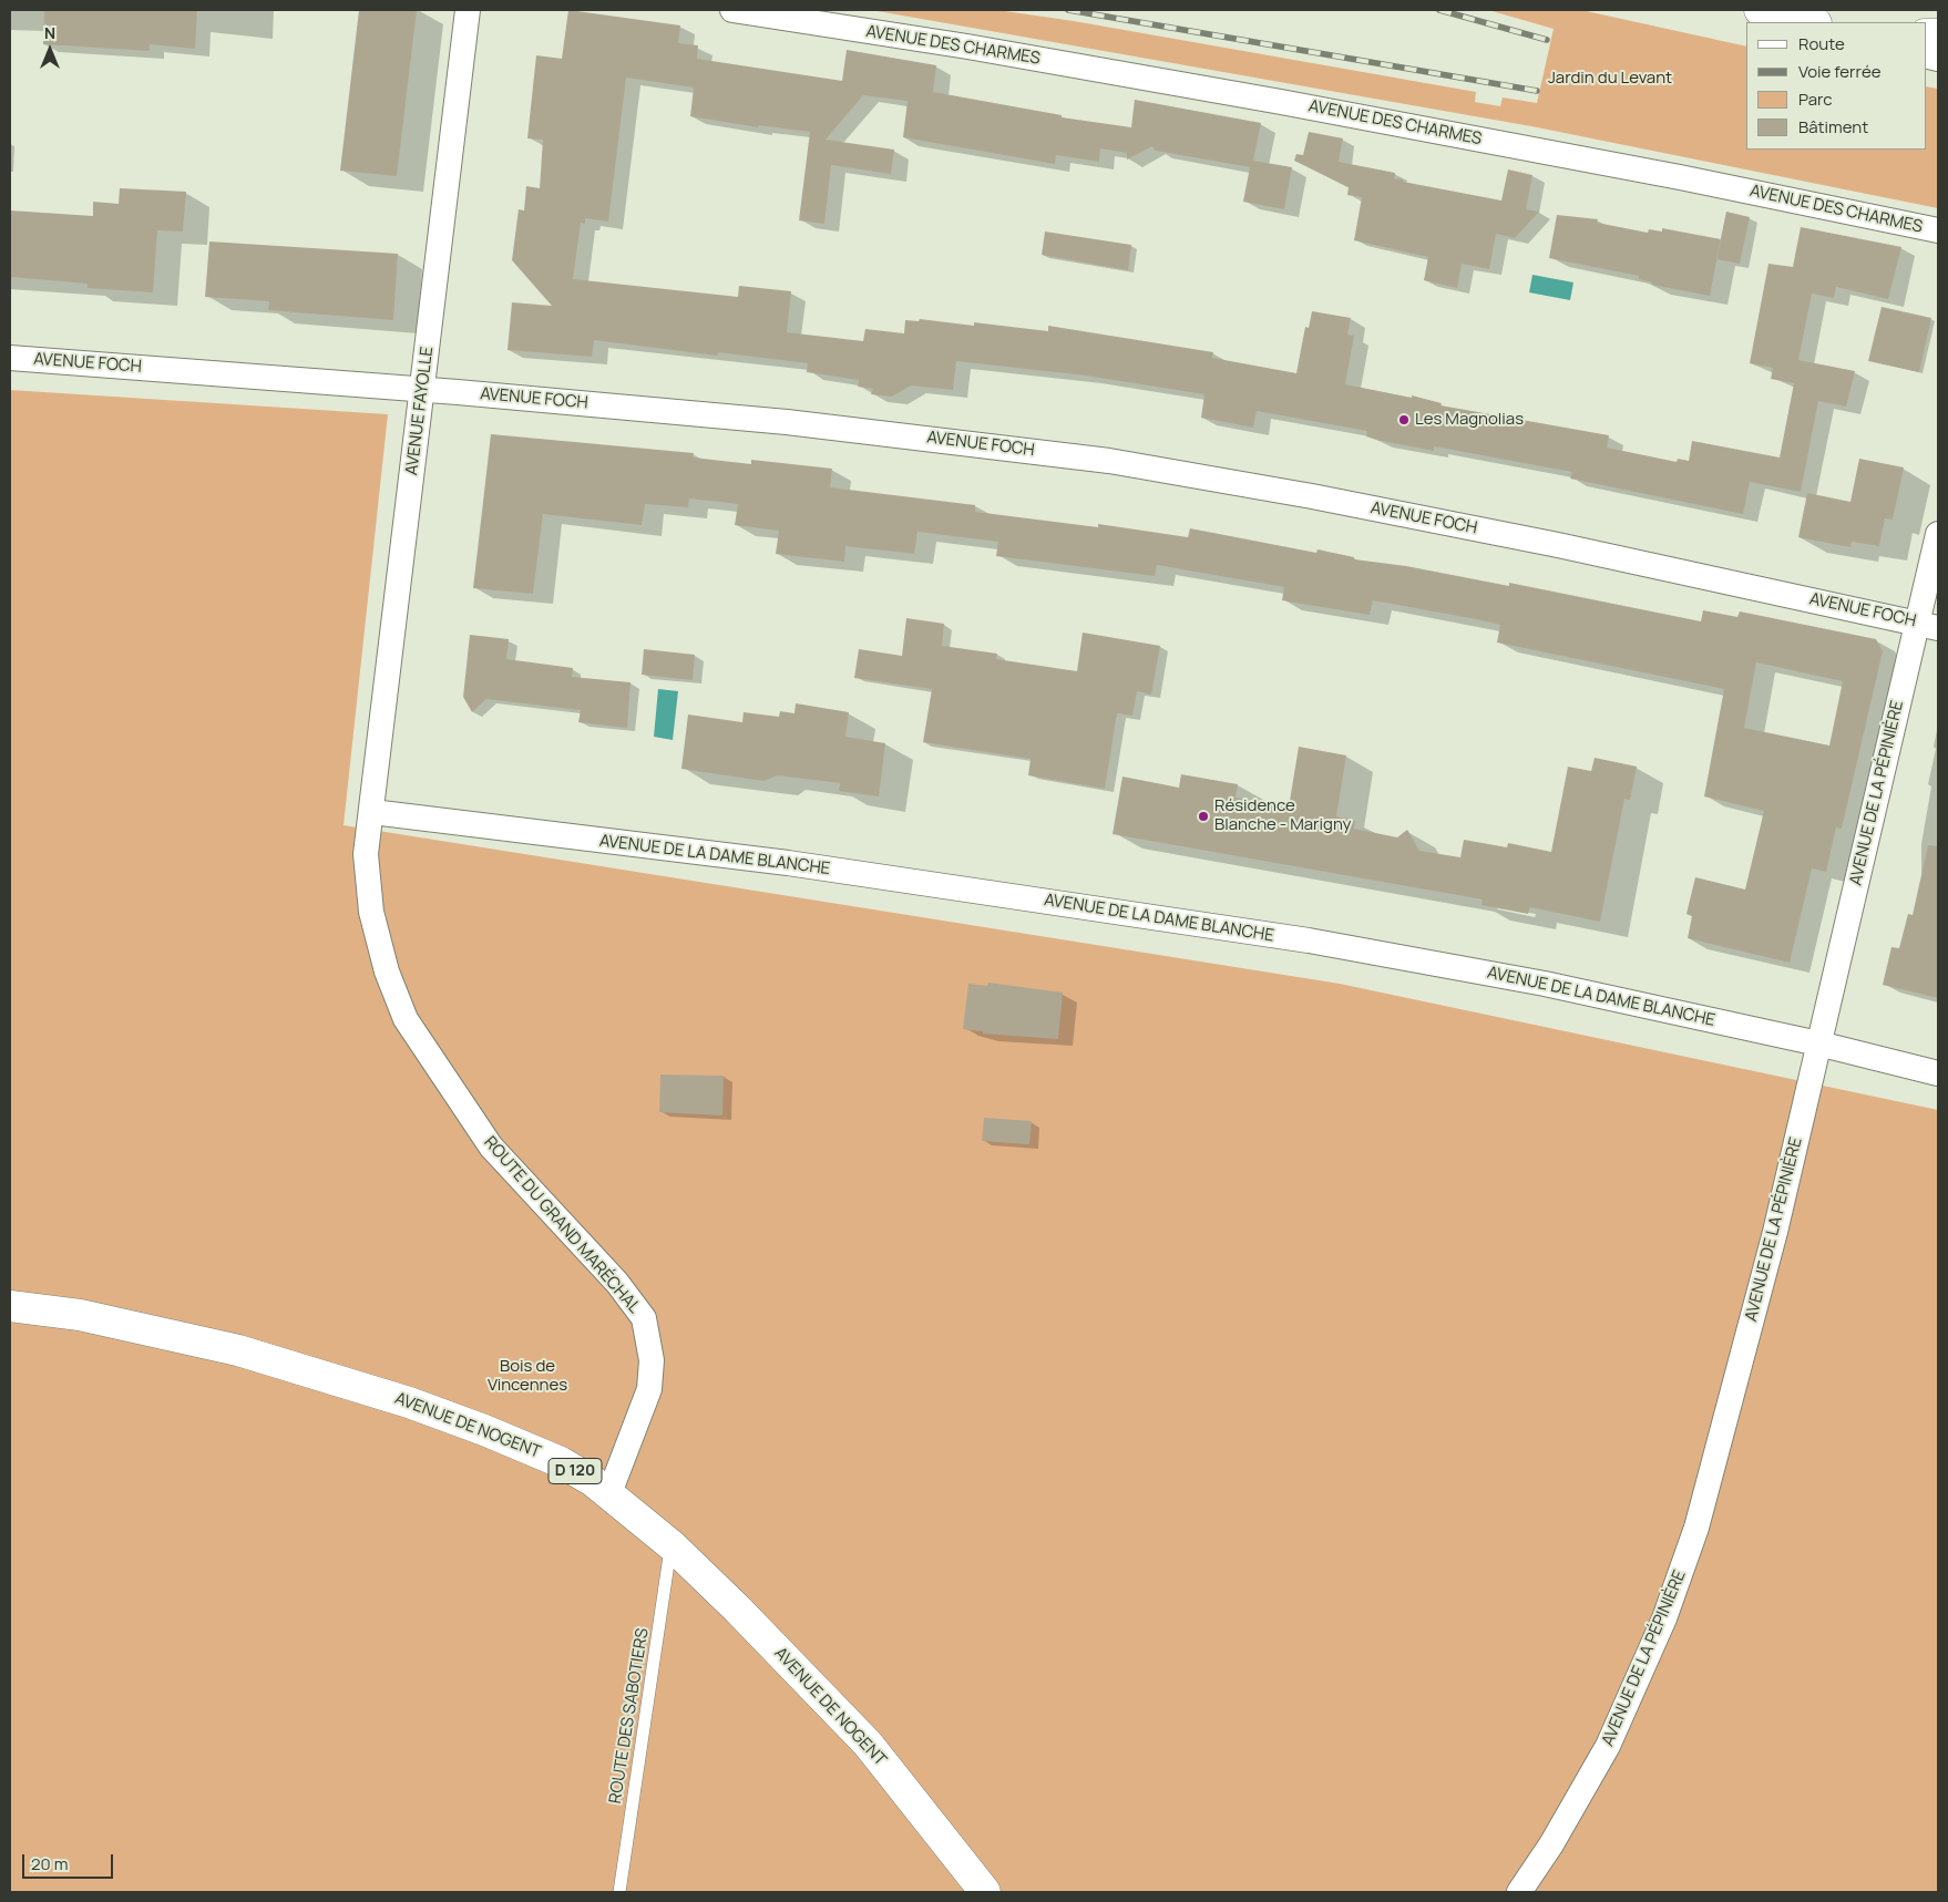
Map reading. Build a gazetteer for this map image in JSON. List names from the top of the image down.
{
  "streets": {
    "main road": ["AVENUE DE NOGENT", "D 120"],
    "street": [
      "AVENUE DES CHARMES",
      "AVENUE FOCH",
      "AVENUE FAYOLLE",
      "AVENUE DE LA PÉPINIÈRE",
      "AVENUE DE LA DAME BLANCHE",
      "ROUTE DU GRAND MARÉCHAL"
    ],
    "lane": ["ROUTE DES SABOTIERS"]
  },
  "crossings": [
    ["AVENUE FOCH", "AVENUE FAYOLLE"],
    ["AVENUE FOCH", "AVENUE DE LA PÉPINIÈRE"],
    ["AVENUE FAYOLLE", "AVENUE DE LA DAME BLANCHE"],
    ["AVENUE FAYOLLE", "ROUTE DU GRAND MARÉCHAL"],
    ["AVENUE DE LA PÉPINIÈRE", "AVENUE DE LA DAME BLANCHE"],
    ["AVENUE DE LA DAME BLANCHE", "ROUTE DU GRAND MARÉCHAL"],
    ["ROUTE DU GRAND MARÉCHAL", "AVENUE DE NOGENT"],
    ["AVENUE DE NOGENT", "ROUTE DES SABOTIERS"]
  ],
  "parks": ["Jardin du Levant", "Bois de Vincennes"],
  "places": ["Les Magnolias", "Résidence Blanche - Marigny"],
  "legend": [
    "Route",
    "Voie ferrée",
    "Parc",
    "Bâtiment"
  ],
  "scale_bar": "20 m",
  "north": "top"
}
